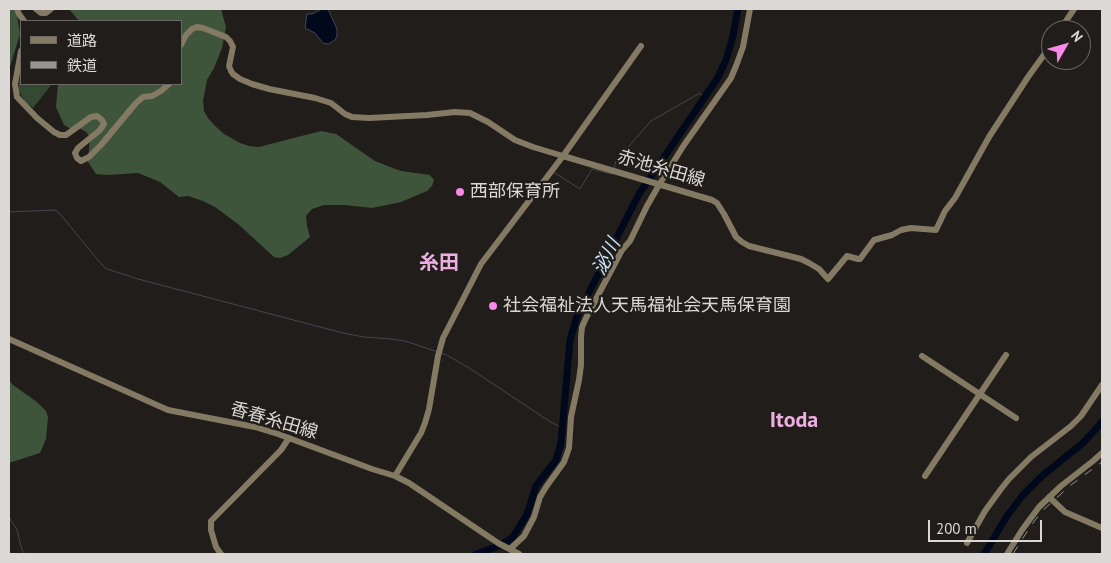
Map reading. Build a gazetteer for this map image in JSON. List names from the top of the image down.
{
  "streets": {
    "street": ["赤池糸田線", "香春糸田線"]
  },
  "districts": ["糸田", "Itoda"],
  "water": ["泌川"],
  "places": ["西部保育所", "社会福祉法人天馬福祉会天馬保育園"],
  "legend": ["道路", "鉄道"],
  "scale_bar": "200 m",
  "north": "top right"
}
